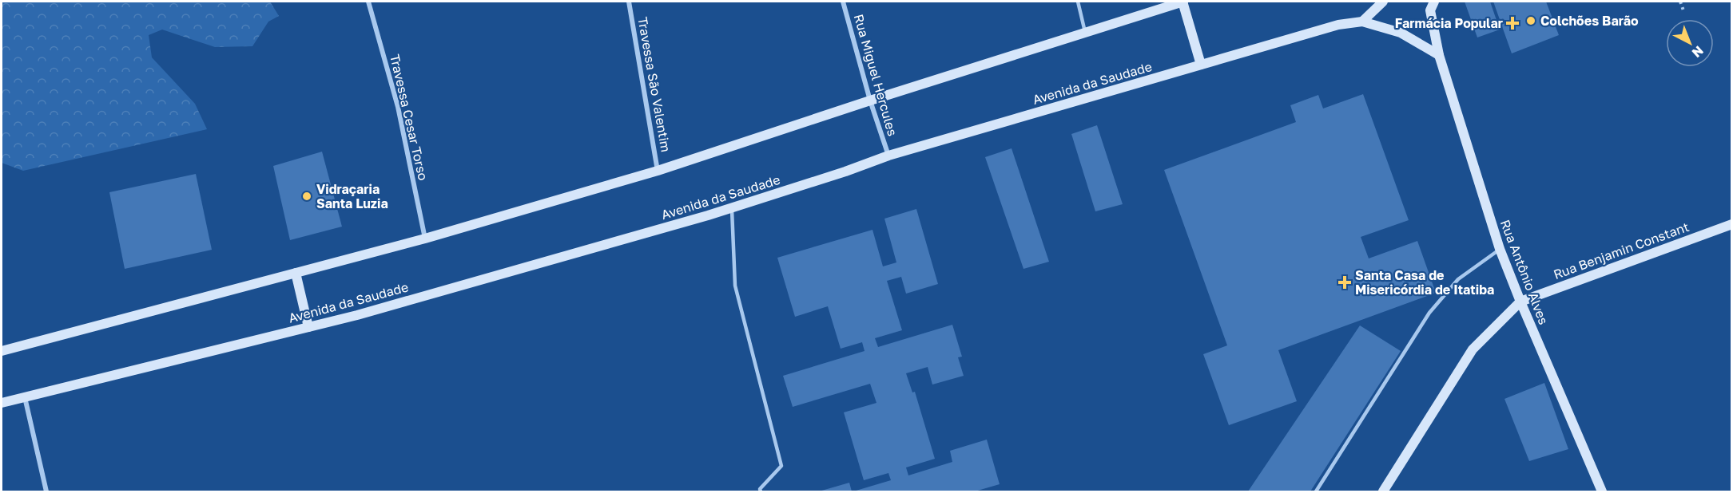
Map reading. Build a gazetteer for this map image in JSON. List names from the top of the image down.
{
  "streets": {
    "main road": ["Avenida da Saudade", "Rua Benjamin Constant", "Rua Antônio Alves"],
    "street": ["Rua Miguel Hercules", "Travessa São Valentim", "Travessa Cesar Torso"]
  },
  "crossings": [
    ["Rua Miguel Hercules", "Avenida da Saudade"],
    ["Avenida da Saudade", "Rua Antônio Alves"],
    ["Rua Benjamin Constant", "Rua Antônio Alves"]
  ],
  "places": {
    "other": ["Colchões Barão", "Vidraçaria Santa Luzia"],
    "health": ["Farmácia Popular", "Santa Casa de Misericórdia de Itatiba"]
  },
  "north": "bottom right"
}
